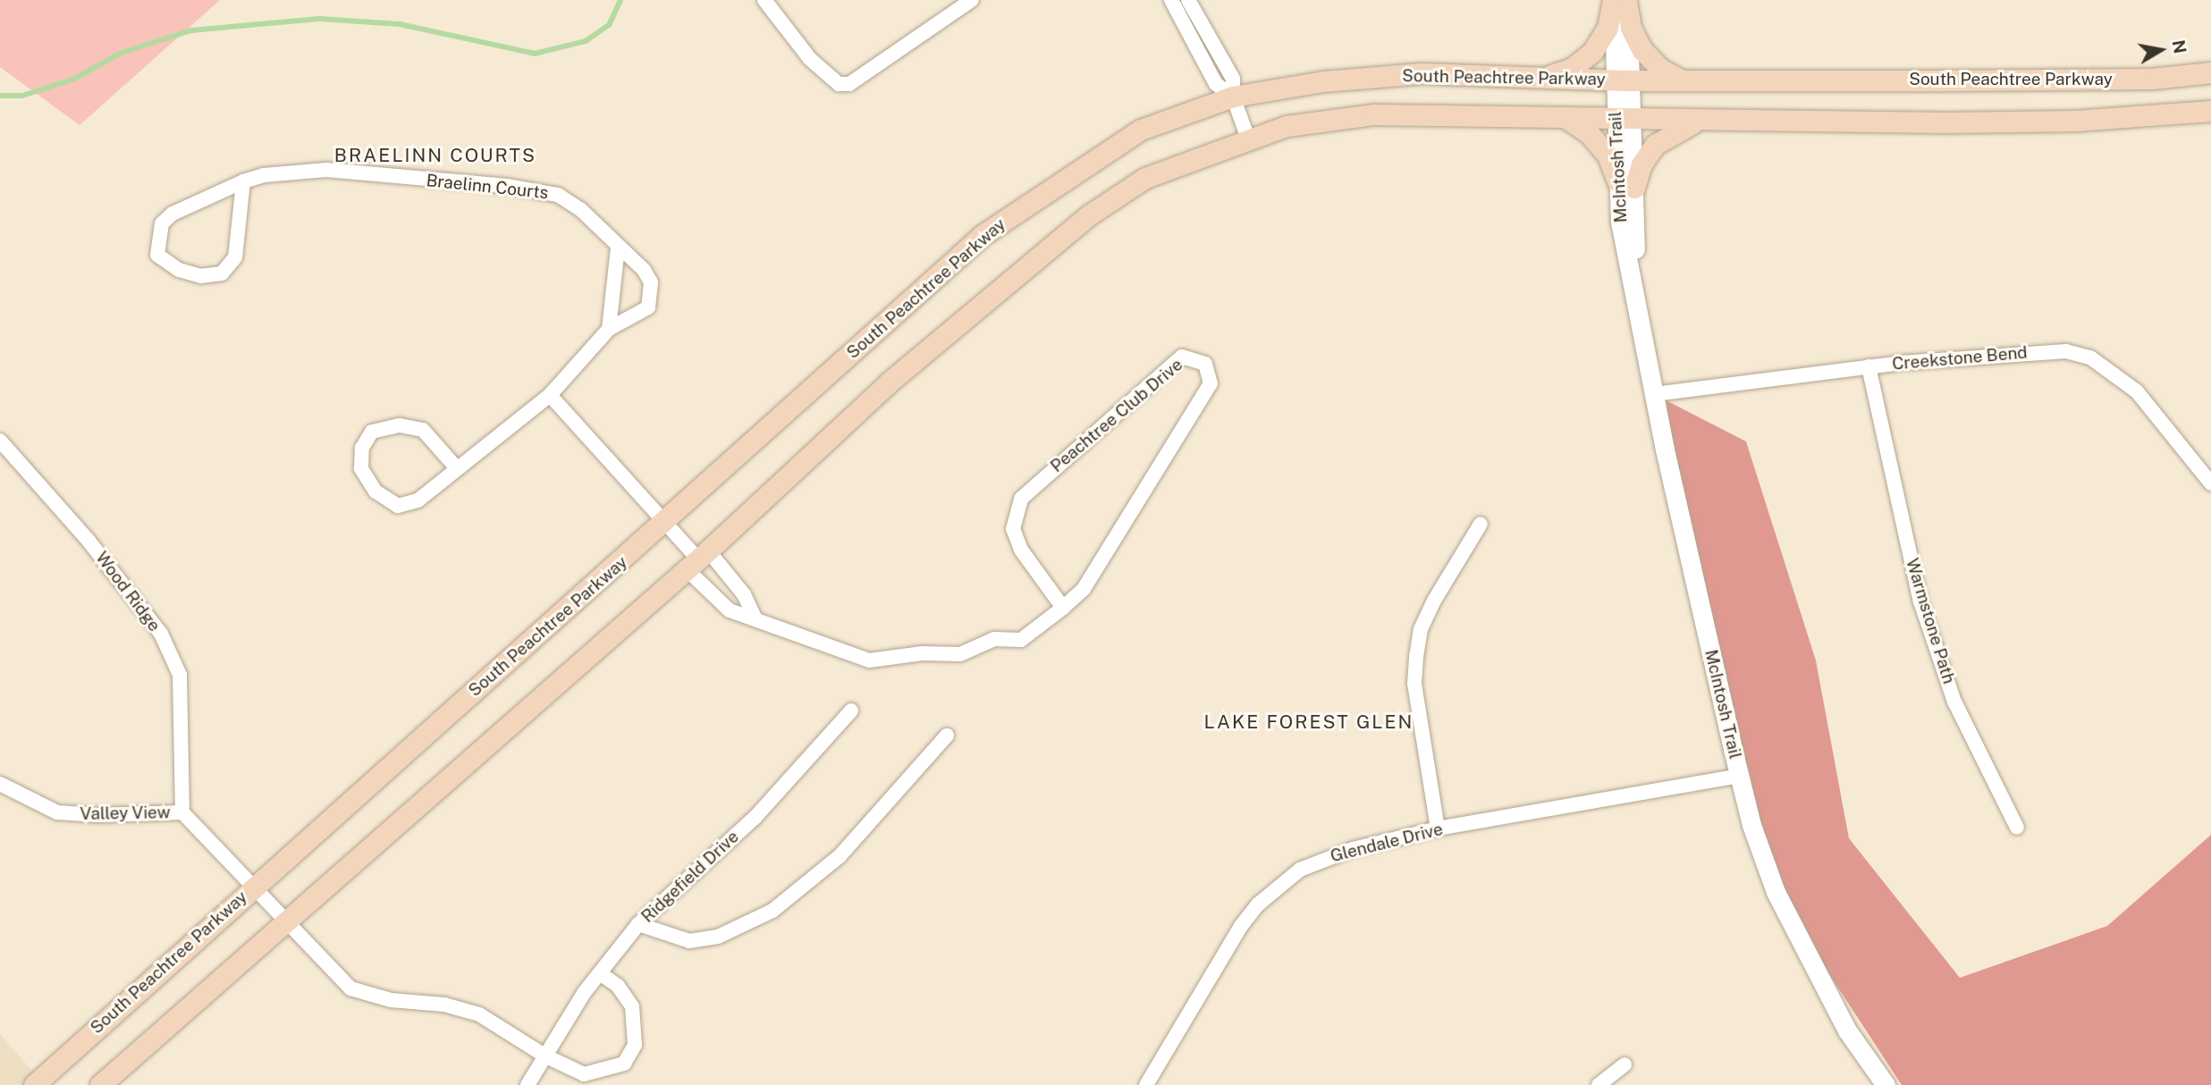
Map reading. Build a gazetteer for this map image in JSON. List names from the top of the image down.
{
  "streets": {
    "main road": ["South Peachtree Parkway"],
    "street": [
      "McIntosh Trail",
      "Braelinn Courts",
      "Creekstone Bend",
      "Peachtree Club Drive",
      "Wood Ridge",
      "Warmstone Path",
      "Valley View",
      "Glendale Drive",
      "Ridgefield Drive"
    ]
  },
  "crossings": [
    ["South Peachtree Parkway", "McIntosh Trail"],
    ["McIntosh Trail", "Creekstone Bend"],
    ["McIntosh Trail", "Glendale Drive"],
    ["Creekstone Bend", "Warmstone Path"],
    ["Wood Ridge", "Valley View"]
  ],
  "districts": ["BRAELINN COURTS", "LAKE FOREST GLEN"],
  "north": "right"
}
